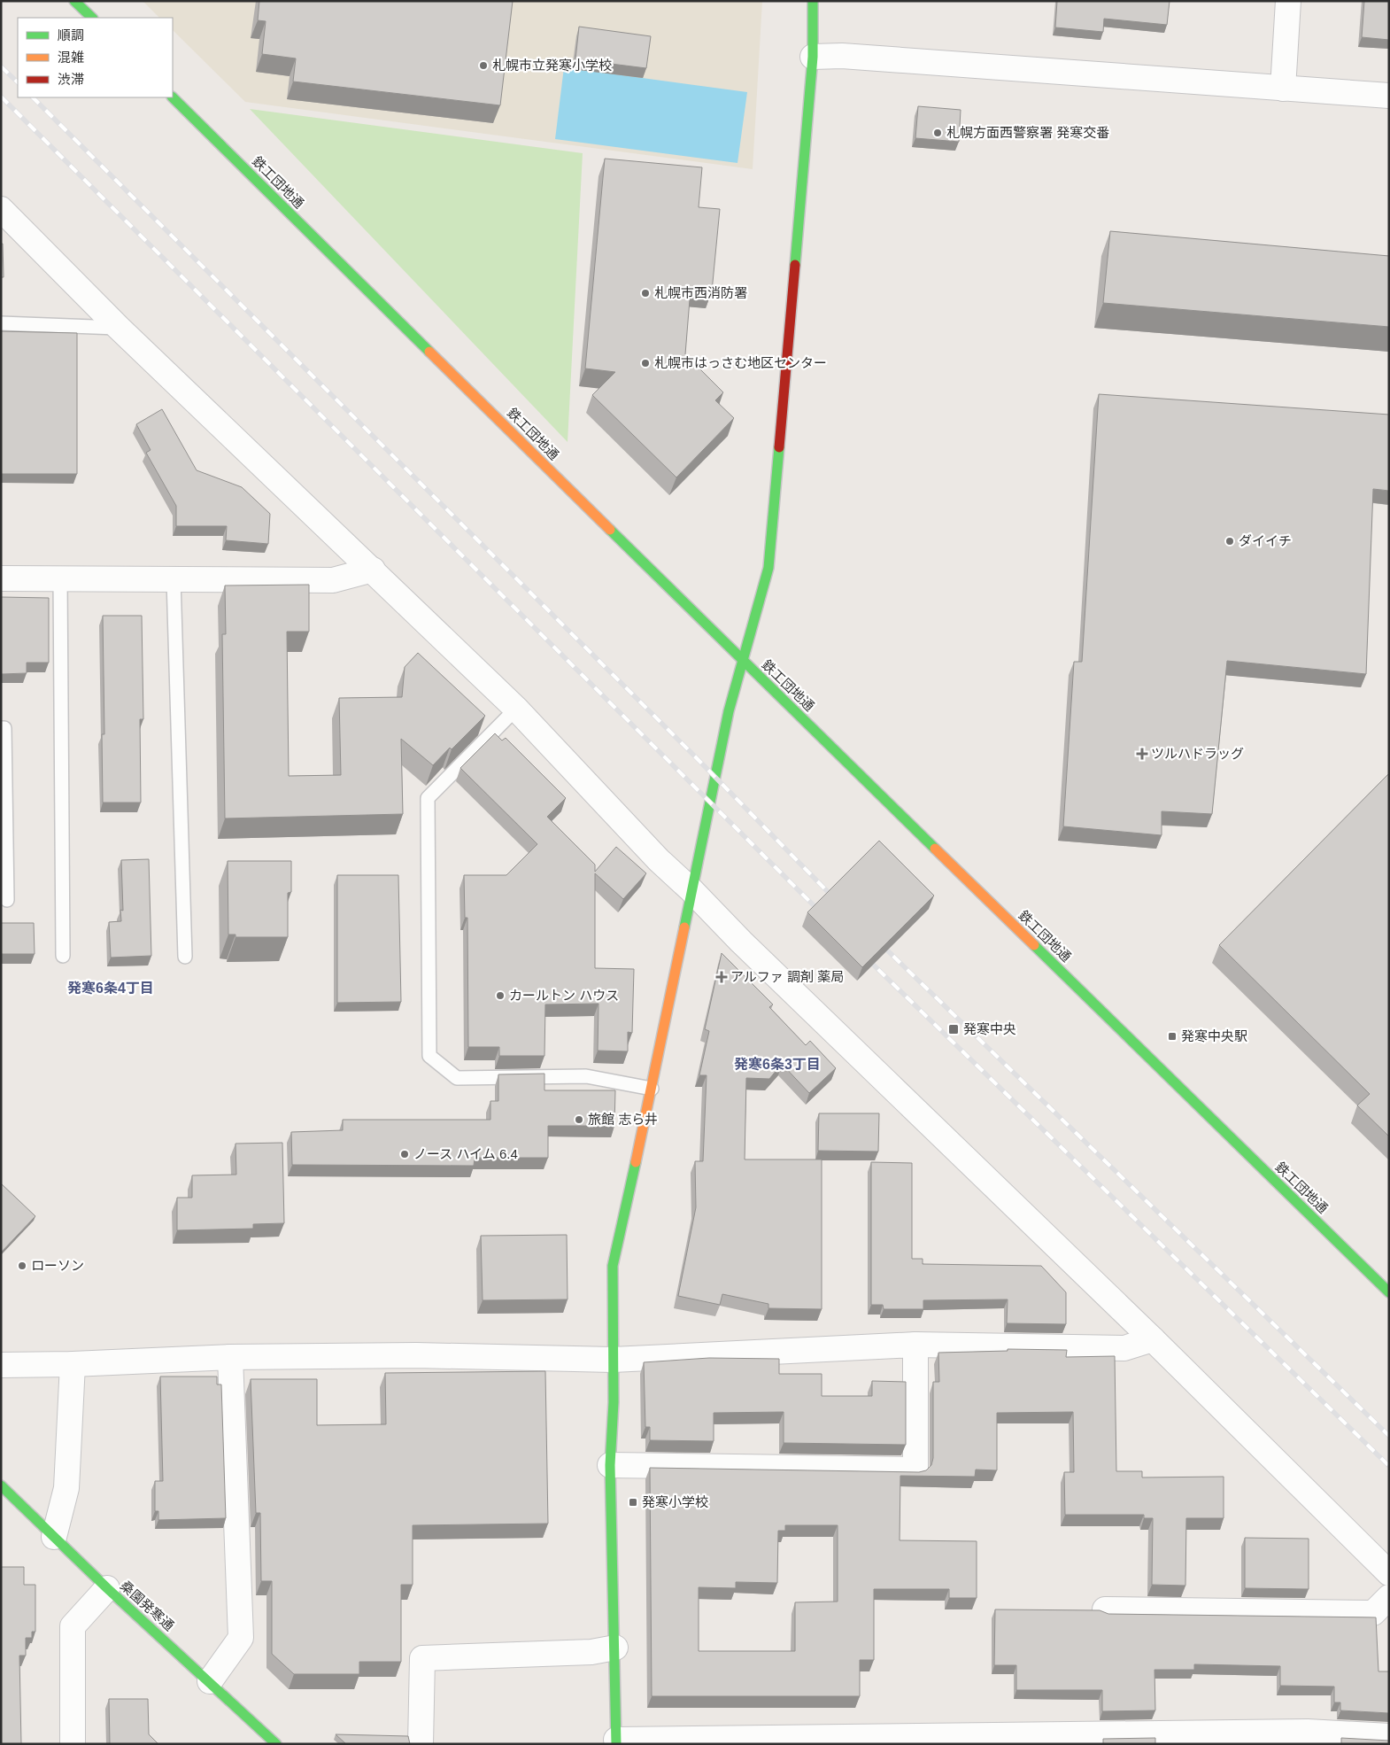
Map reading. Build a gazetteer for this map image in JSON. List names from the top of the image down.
{
  "streets": {
    "street": ["鉄工団地通", "桑園発寒通"]
  },
  "districts": ["発寒6条4丁目", "発寒6条3丁目"],
  "places": {
    "other": [
      "札幌市立発寒小学校",
      "札幌方面西警察署 発寒交番",
      "札幌市西消防署",
      "札幌市はっさむ地区センター",
      "ダイイチ",
      "カールトン ハウス",
      "旅館 志ら井",
      "ノース ハイム 6.4",
      "ローソン"
    ],
    "health": ["ツルハドラッグ", "アルファ 調剤 薬局"],
    "transit": ["発寒中央", "発寒中央駅", "発寒小学校"]
  },
  "legend": ["順調", "混雑", "渋滞"]
}
